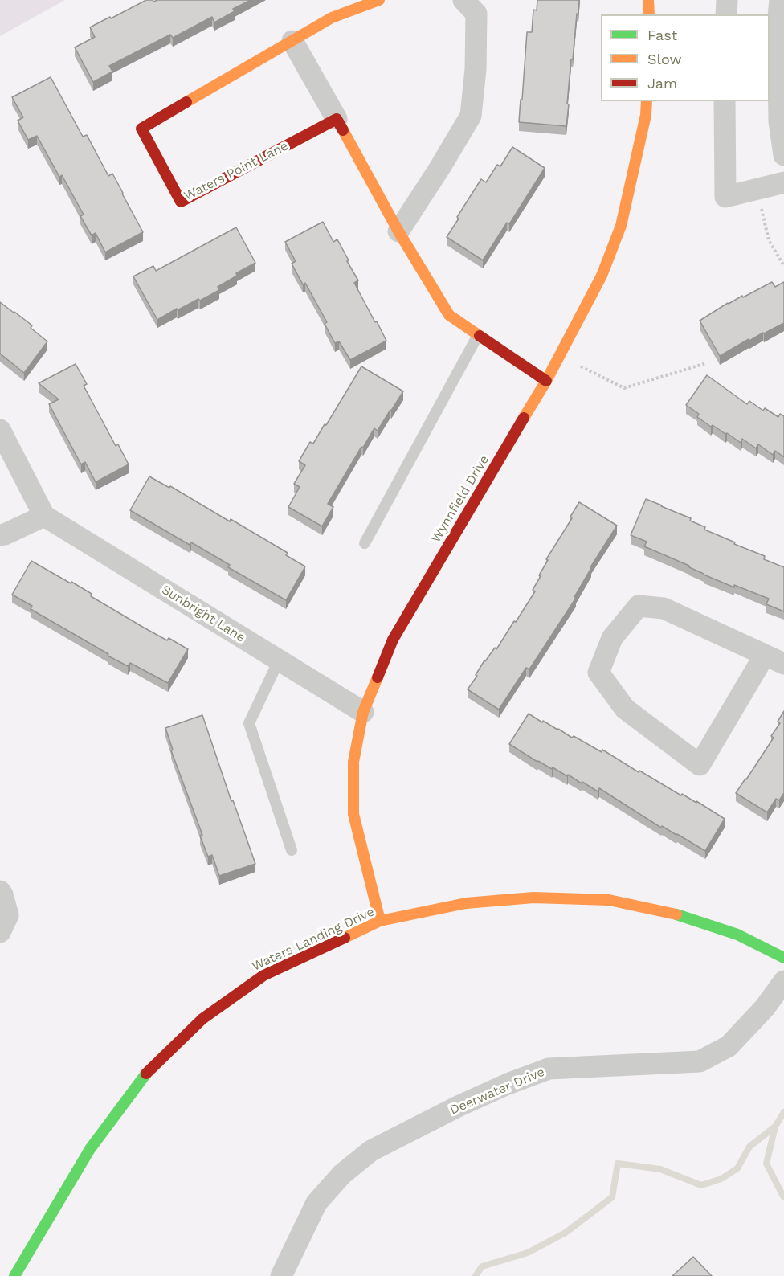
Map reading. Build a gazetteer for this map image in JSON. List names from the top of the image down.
{
  "streets": {
    "street": [
      "Waters Point Lane",
      "Wynnfield Drive",
      "Sunbright Lane",
      "Waters Landing Drive",
      "Deerwater Drive"
    ]
  },
  "crossings": [
    ["Wynnfield Drive", "Sunbright Lane"],
    ["Wynnfield Drive", "Waters Landing Drive"]
  ],
  "legend": ["Fast", "Slow", "Jam"]
}
